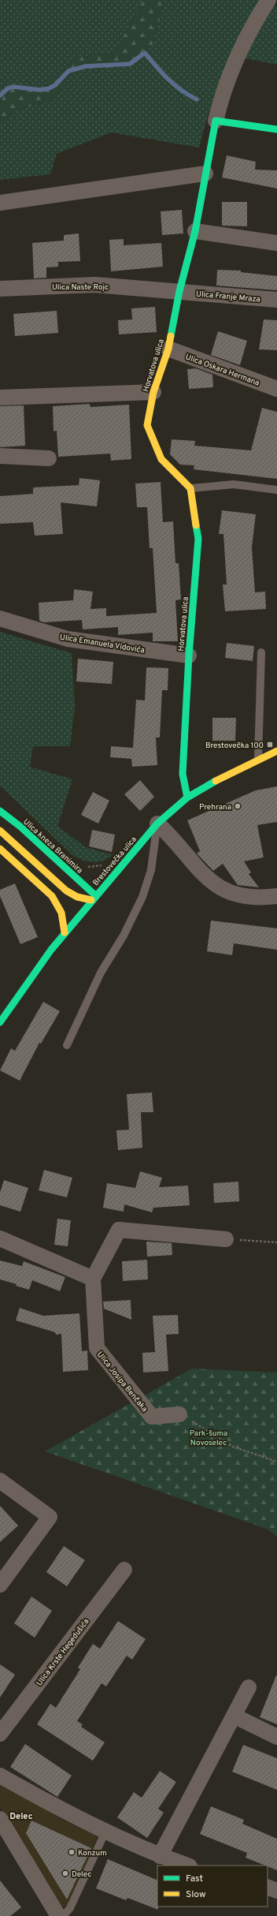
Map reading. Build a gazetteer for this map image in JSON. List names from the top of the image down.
{
  "streets": {
    "street": [
      "Ulica Naste Rojc",
      "Ulica Franje Mraza",
      "Horvatova ulica",
      "Ulica Oskara Hermana",
      "Ulica Emanuela Vidovića",
      "Ulica kneza Branimira",
      "Brestovečka ulica",
      "Ulica Josipa Benčaka",
      "Ulica Krste Hegedušića"
    ]
  },
  "crossings": [
    ["Ulica Naste Rojc", "Ulica Franje Mraza"],
    ["Ulica Naste Rojc", "Horvatova ulica"],
    ["Ulica Franje Mraza", "Horvatova ulica"],
    ["Horvatova ulica", "Ulica Oskara Hermana"],
    ["Horvatova ulica", "Ulica Emanuela Vidovića"],
    ["Horvatova ulica", "Brestovečka ulica"],
    ["Ulica kneza Branimira", "Brestovečka ulica"]
  ],
  "districts": ["Delec"],
  "parks": ["Park-šuma Novoselec"],
  "places": {
    "transit": ["Brestovečka 100"],
    "other": ["Prehrana", "Konzum", "Delec"]
  },
  "legend": ["Fast", "Slow"]
}
